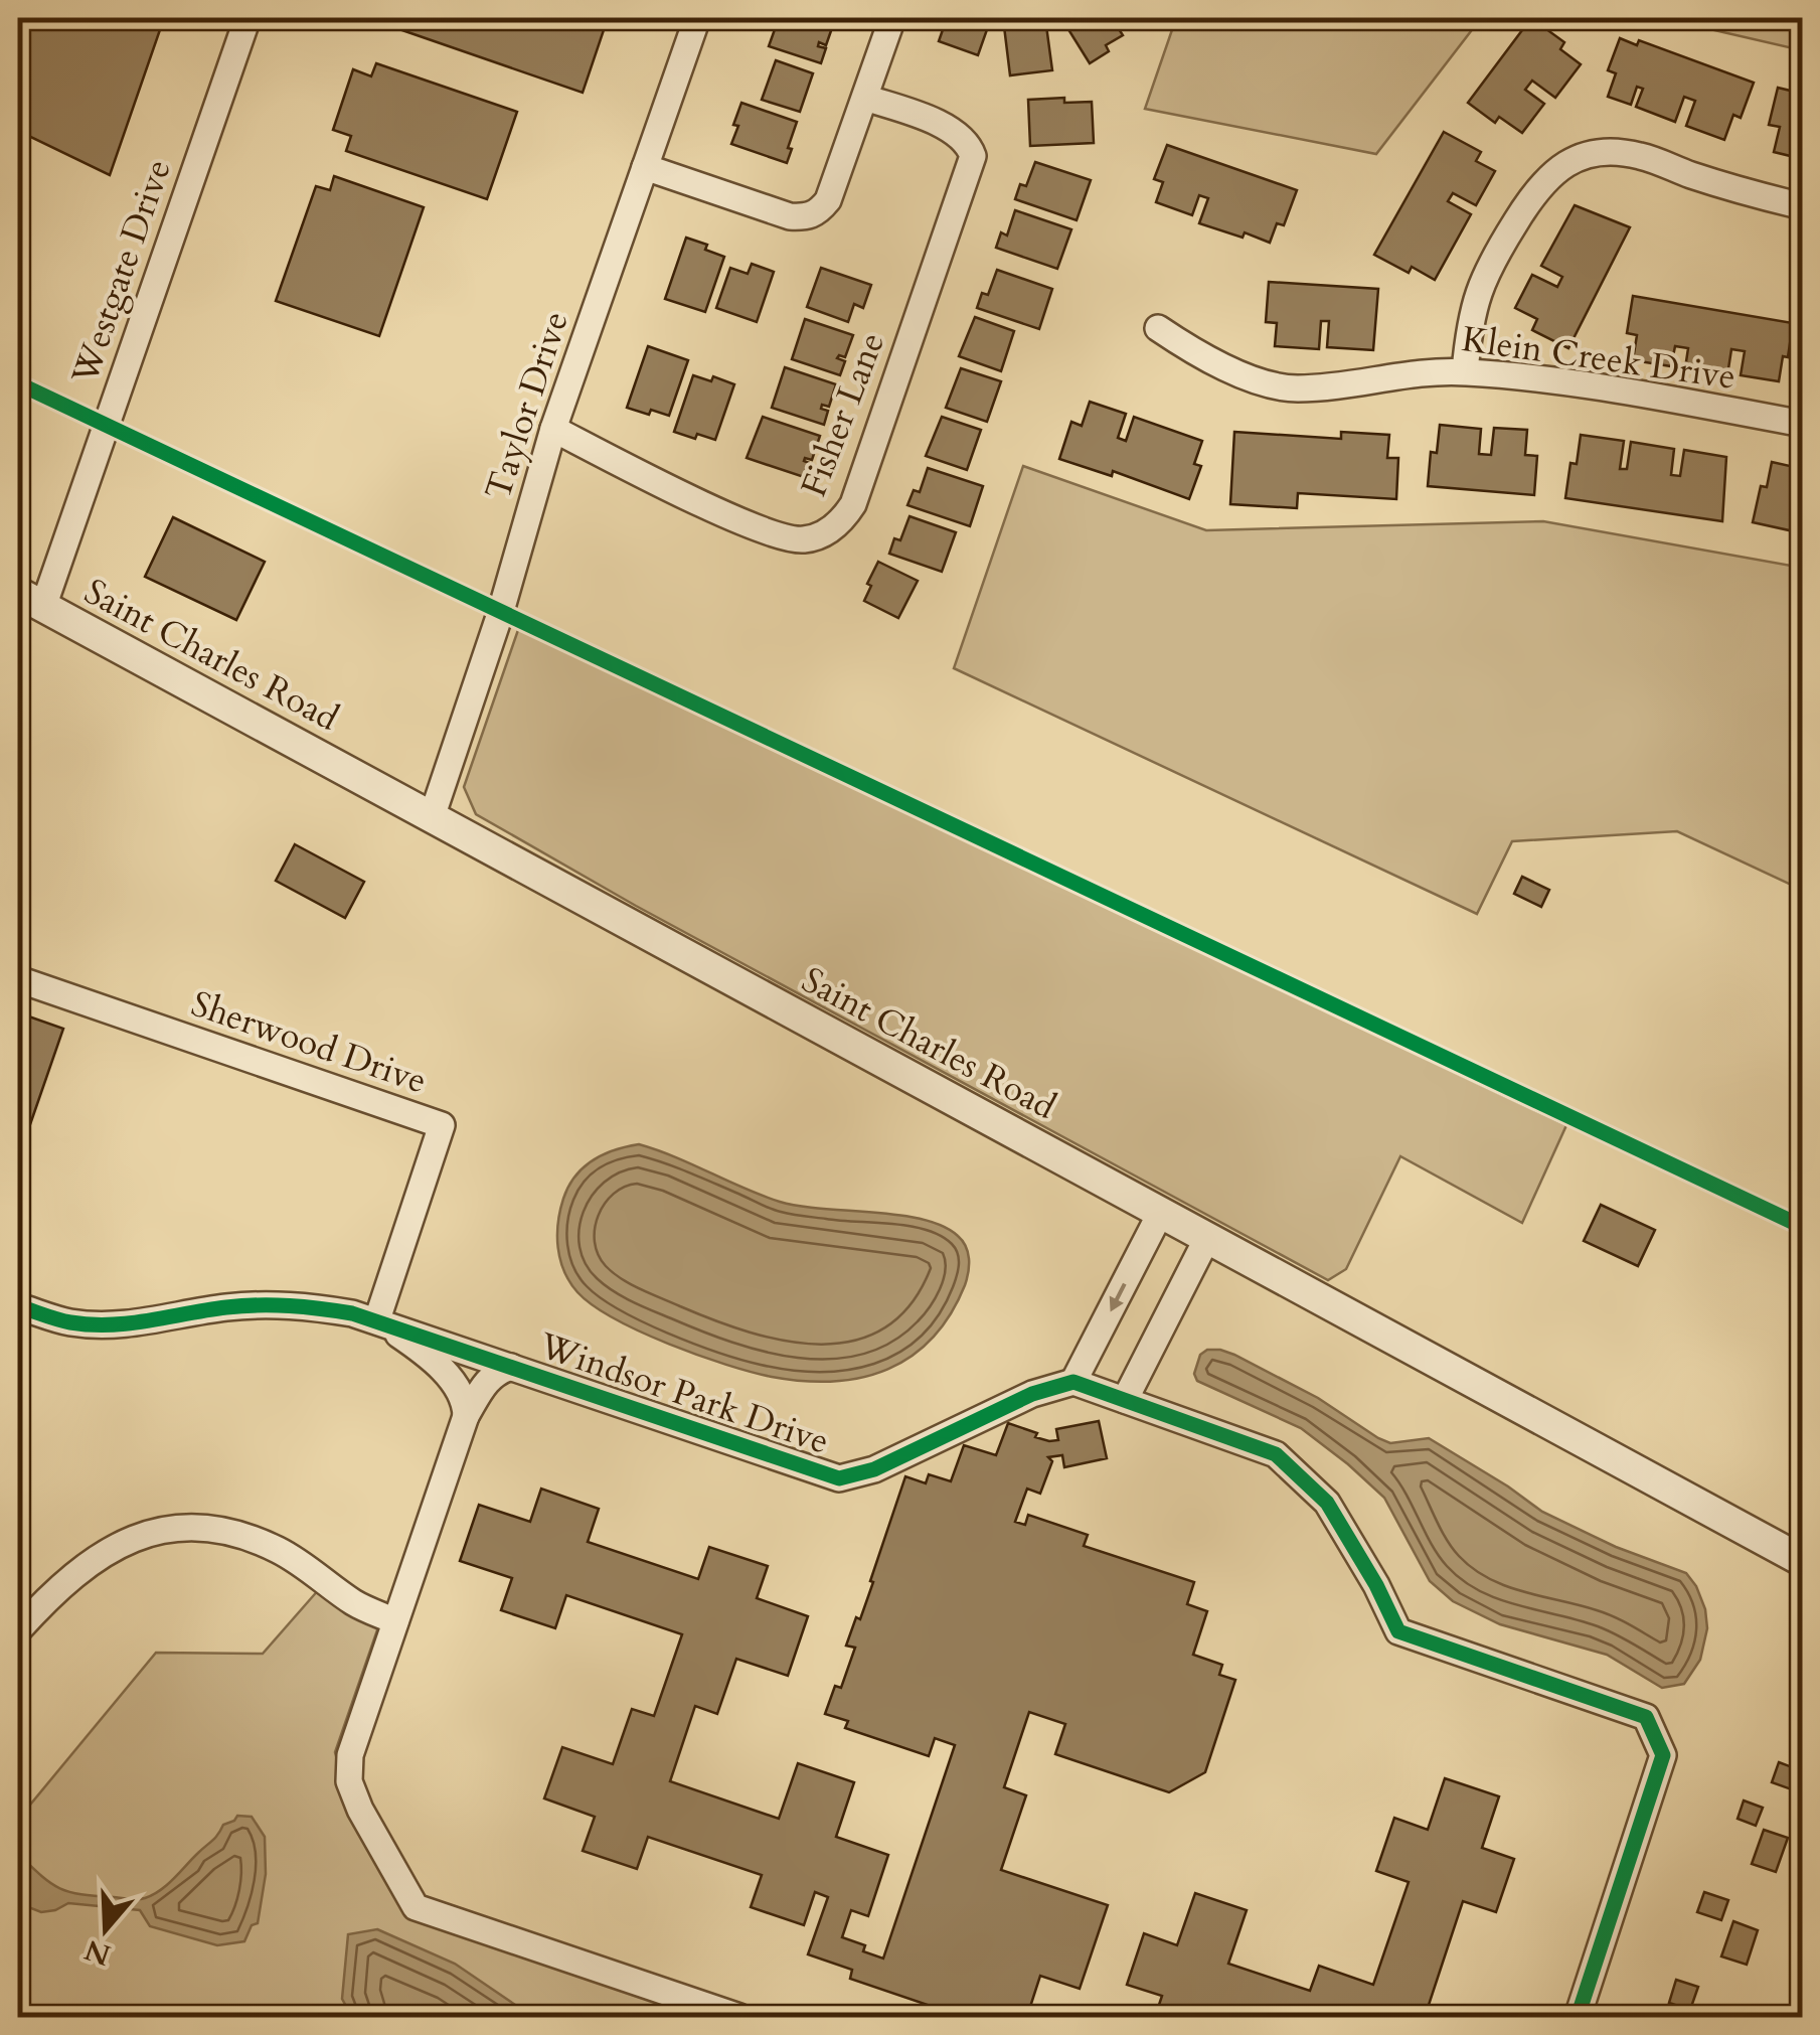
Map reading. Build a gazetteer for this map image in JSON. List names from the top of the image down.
{
  "streets": {
    "street": [
      "Westgate Drive",
      "Klein Creek Drive",
      "Taylor Drive",
      "Fisher Lane",
      "Saint Charles Road",
      "Sherwood Drive",
      "Windsor Park Drive"
    ]
  },
  "crossings": [
    ["Westgate Drive", "Saint Charles Road"],
    ["Taylor Drive", "Fisher Lane"],
    ["Taylor Drive", "Saint Charles Road"]
  ],
  "north": "bottom"
}
